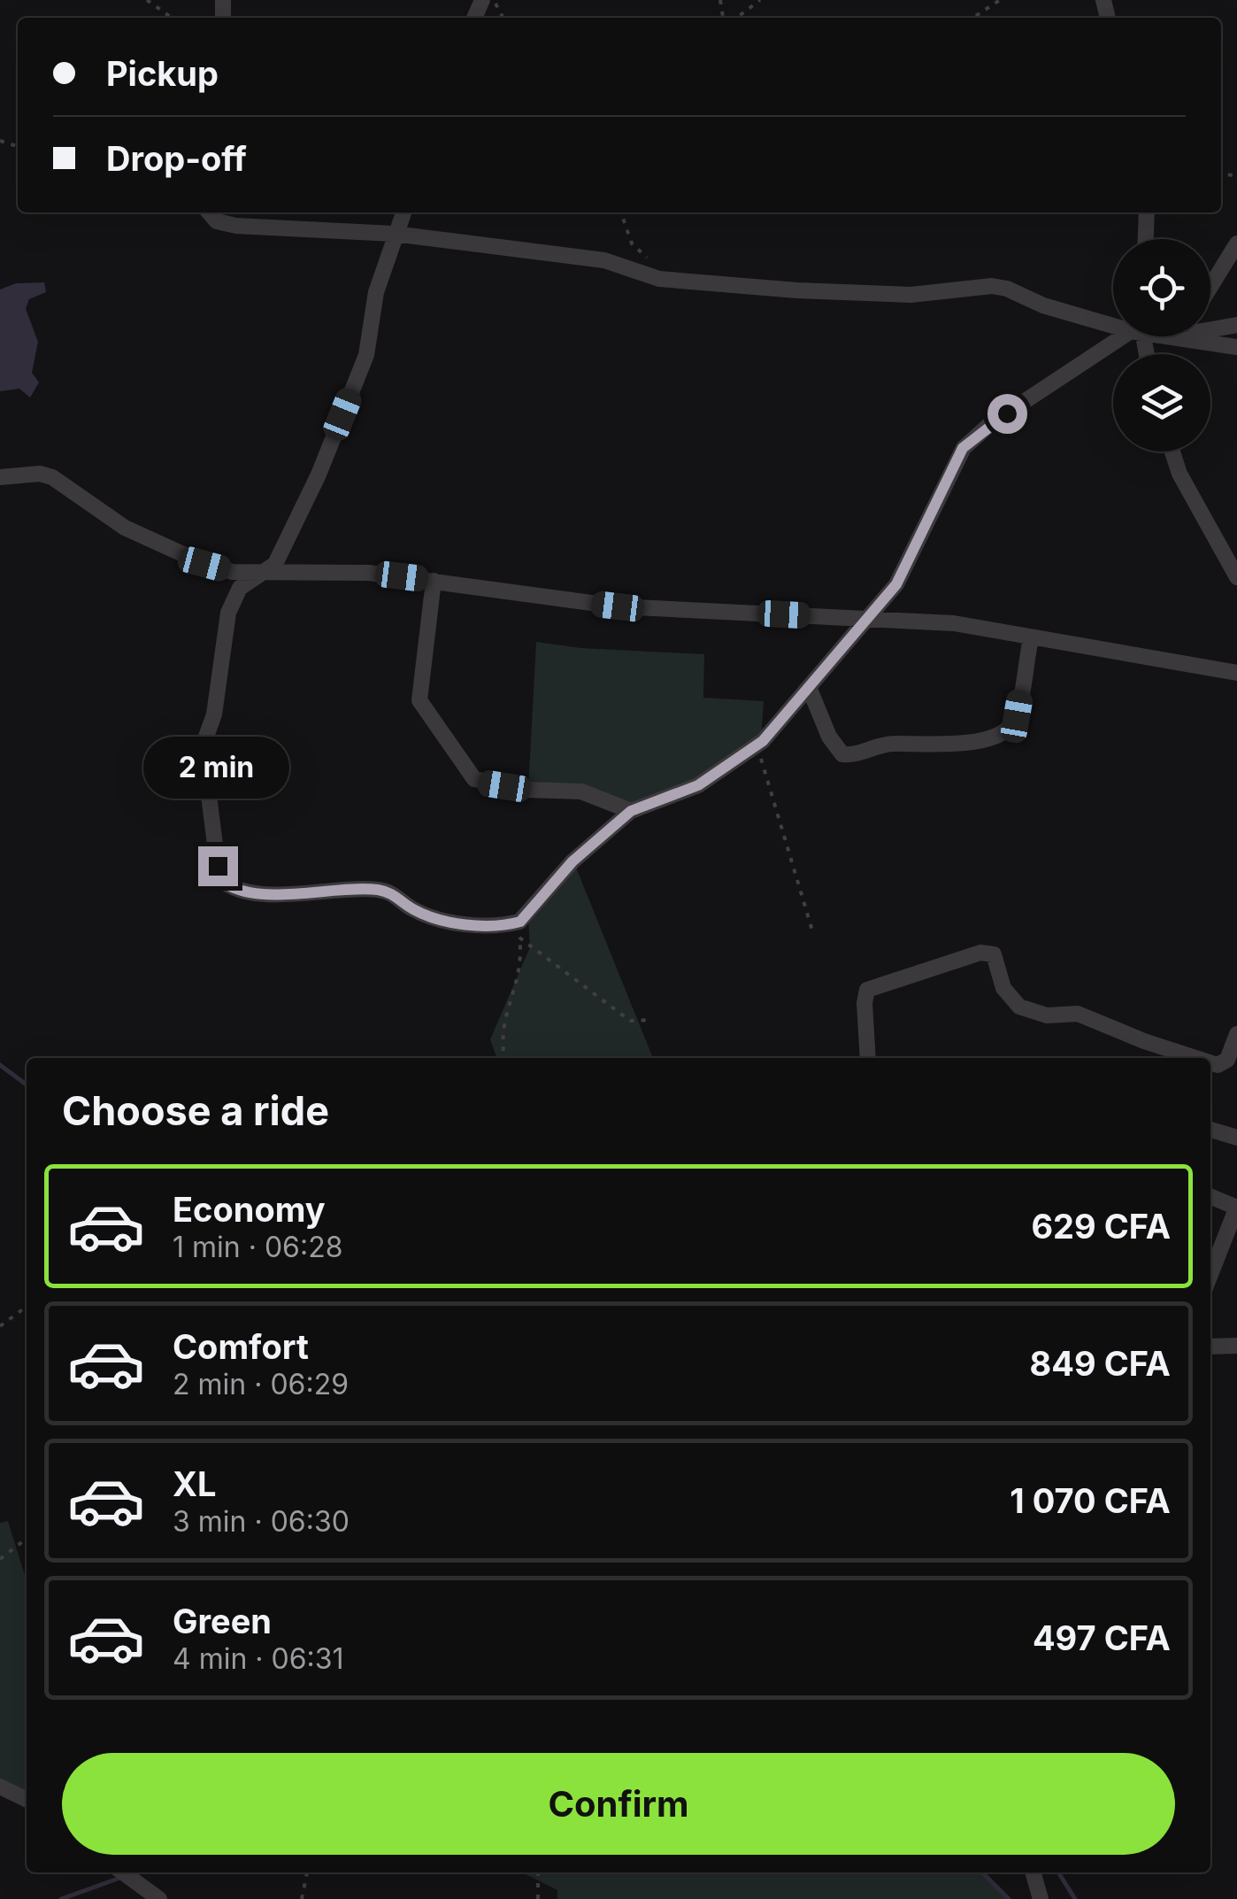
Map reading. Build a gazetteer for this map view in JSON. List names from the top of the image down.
{
  "page": {
    "banner": ["Pickup", "Drop-off"],
    "bubble": "2 min",
    "heading": "Choose a ride",
    "list": [
      {
        "name": "Economy",
        "note": "1 min · 06:28",
        "value": "629 CFA"
      },
      {
        "name": "Comfort",
        "note": "2 min · 06:29",
        "value": "849 CFA"
      },
      {
        "name": "XL",
        "note": "3 min · 06:30",
        "value": "1 070 CFA"
      },
      {
        "name": "Green",
        "note": "4 min · 06:31",
        "value": "497 CFA"
      }
    ],
    "buttons": "Confirm"
  }
}
